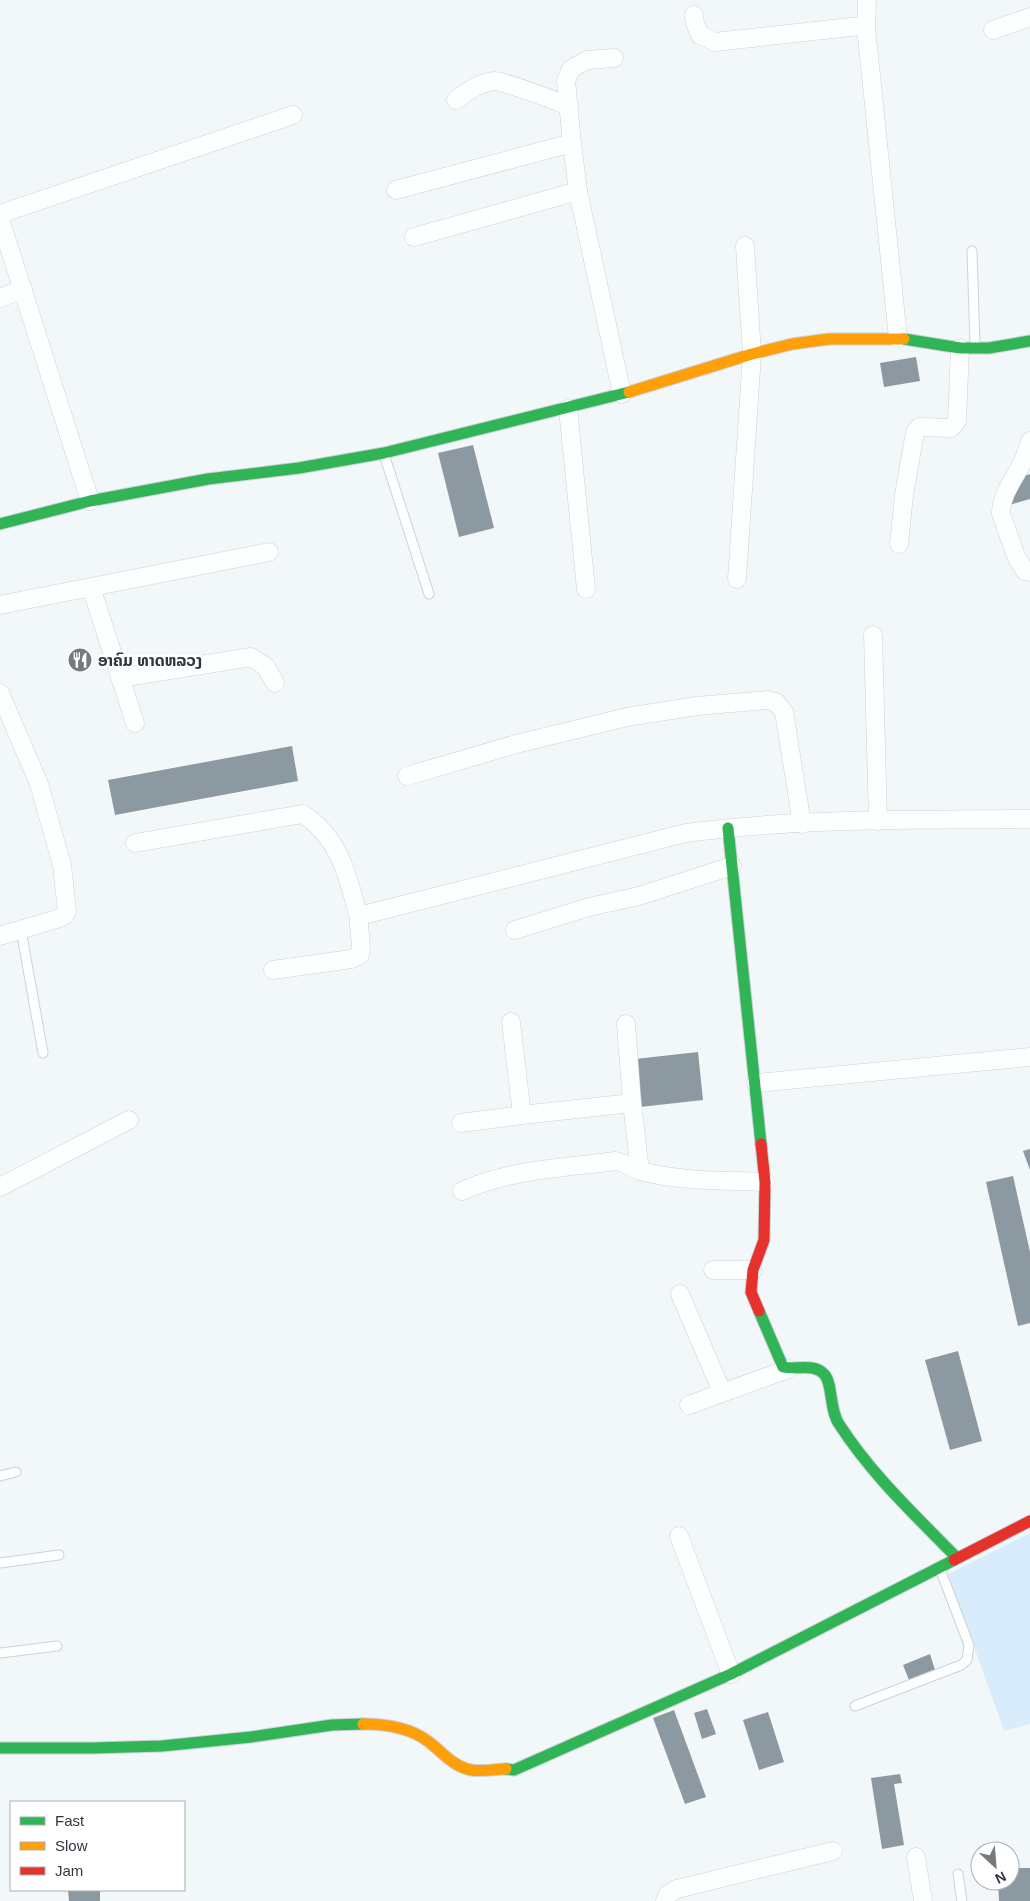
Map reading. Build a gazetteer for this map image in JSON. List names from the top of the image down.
{
  "places": {
    "restaurant": ["ອາຄົມ ທາດຫລວງ"]
  },
  "legend": ["Fast", "Slow", "Jam"],
  "north": "bottom right"
}
